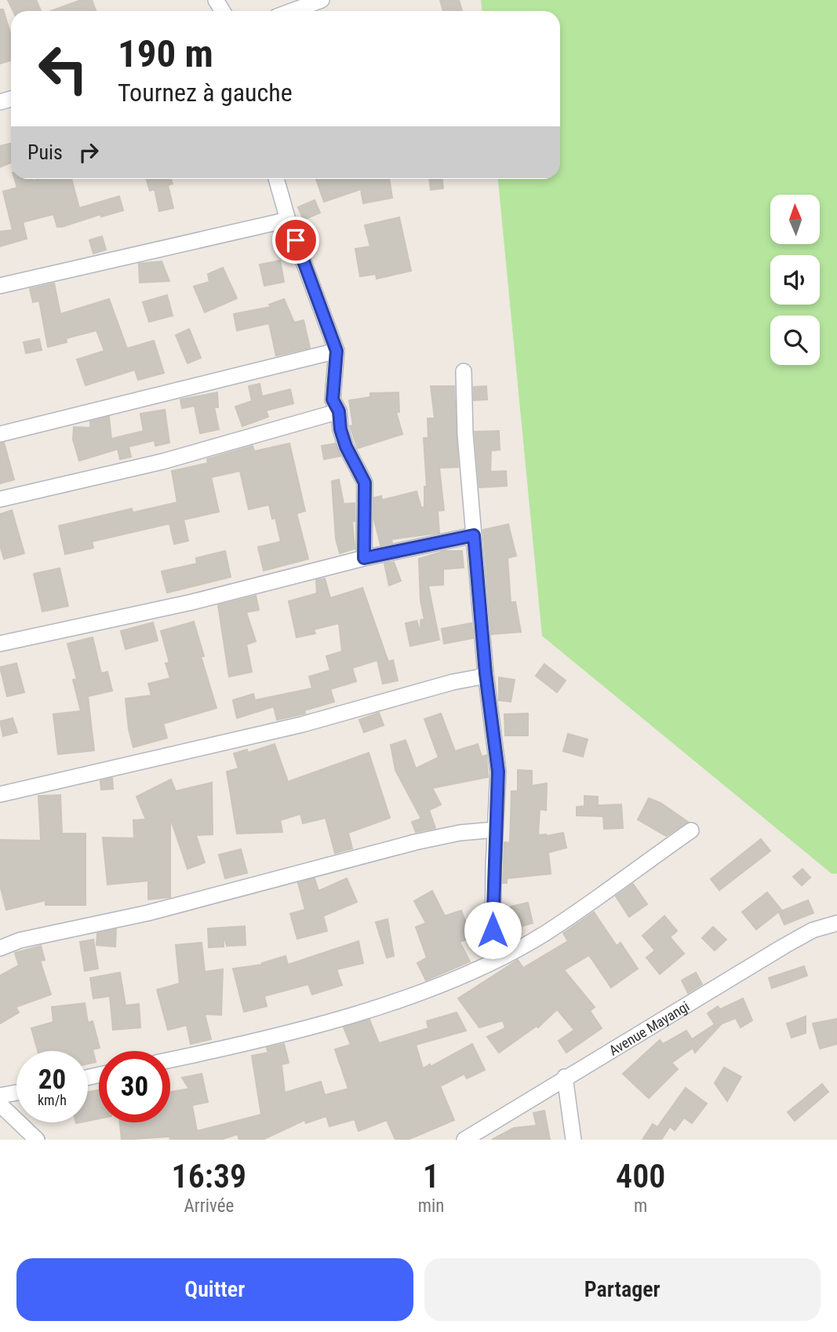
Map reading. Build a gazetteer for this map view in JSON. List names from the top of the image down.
{
  "streets": {
    "street": ["Avenue Mayangi"]
  },
  "north": "top",
  "page": {
    "turn": ["190 m", "Tournez à gauche"],
    "then": "Puis",
    "speed": "20 km/h",
    "limit": "30",
    "eta": [
      "16:39",
      "Arrivée",
      "1",
      "min",
      "400",
      "m"
    ],
    "buttons": ["Quitter", "Partager"]
  }
}
